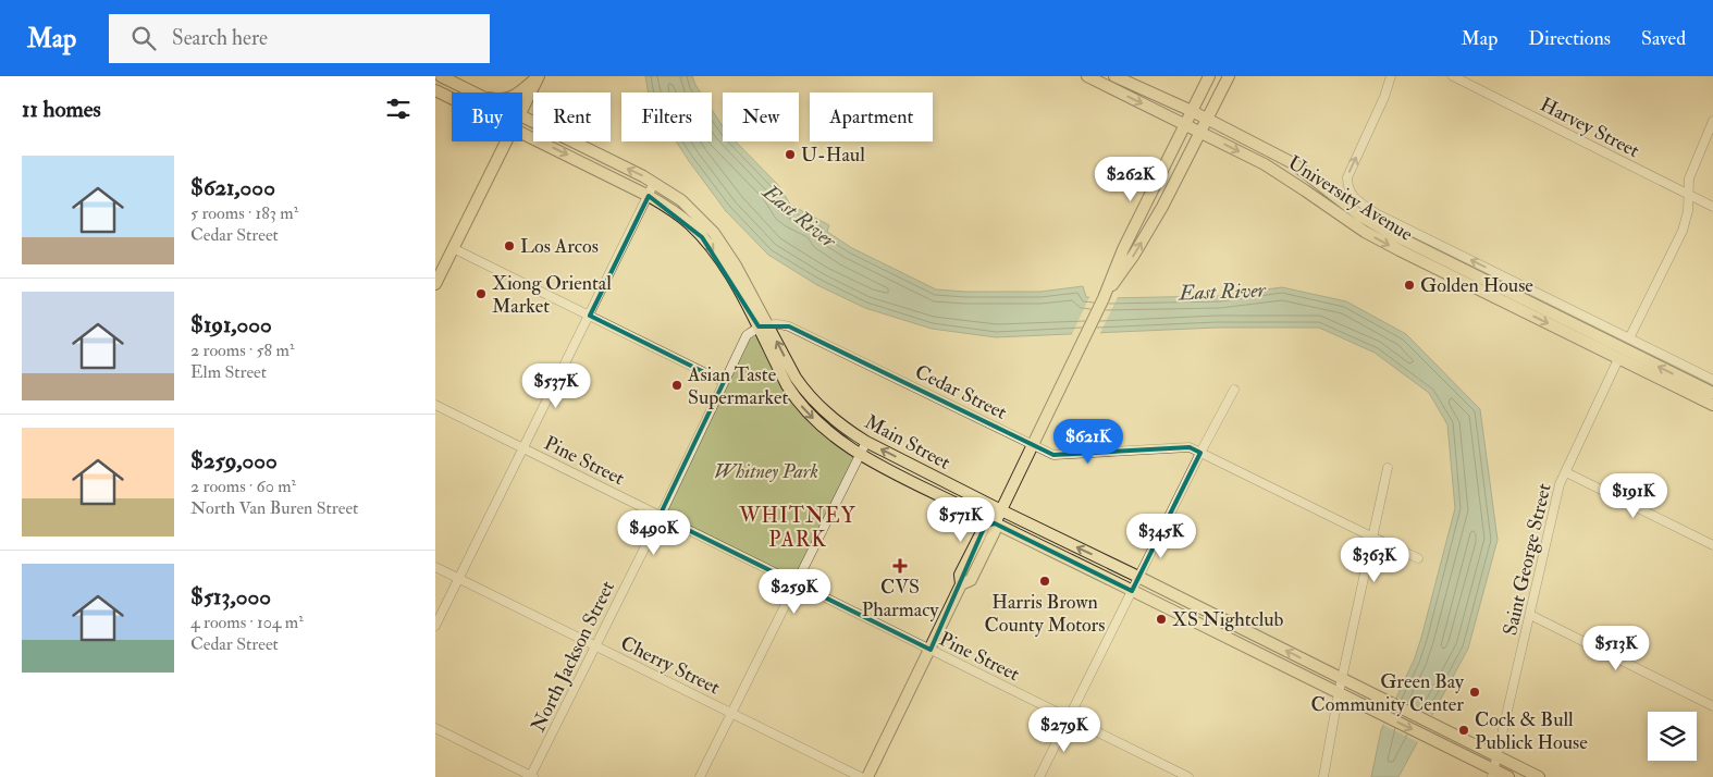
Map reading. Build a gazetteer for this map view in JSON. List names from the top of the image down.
{
  "streets": {
    "main road": ["University Avenue", "Main Street"],
    "street": [
      "Harvey Street",
      "Cedar Street",
      "Pine Street",
      "Saint George Street",
      "North Jackson Street",
      "Cherry Street"
    ]
  },
  "crossings": [
    ["University Avenue", "Saint George Street"],
    ["Cedar Street", "Main Street"],
    ["Cedar Street", "North Jackson Street"],
    ["Main Street", "Saint George Street"],
    ["Main Street", "North Jackson Street"],
    ["Pine Street", "North Jackson Street"],
    ["North Jackson Street", "Cherry Street"]
  ],
  "districts": ["WHITNEY PARK"],
  "water": ["East River"],
  "parks": ["Whitney Park"],
  "places": {
    "other": [
      "U-Haul",
      "Los Arcos",
      "Golden House",
      "Xiong Oriental Market",
      "Asian Taste Supermarket",
      "Harris Brown County Motors",
      "XS Nightclub",
      "Green Bay Community Center",
      "Cock & Bull Publick House"
    ],
    "health": ["CVS Pharmacy"]
  },
  "page": {
    "header": "Map",
    "search": "Search here",
    "nav": ["Map", "Directions", "Saved"],
    "heading": "11 homes",
    "chip": [
      "Buy",
      "Rent",
      "Filters",
      "New",
      "Apartment"
    ],
    "list": [
      {
        "name": "$621,000",
        "note": "5 rooms · 183 m² · Cedar Street"
      },
      {
        "name": "$191,000",
        "note": "2 rooms · 58 m² · Elm Street"
      },
      {
        "name": "$259,000",
        "note": "2 rooms · 60 m² · North Van Buren Street"
      },
      {
        "name": "$513,000",
        "note": "4 rooms · 104 m² · Cedar Street"
      }
    ],
    "price": [
      "$262K",
      "$537K",
      "$621K",
      "$191K",
      "$571K",
      "$490K",
      "$345K",
      "$363K",
      "$259K",
      "$513K",
      "$279K"
    ]
  }
}
